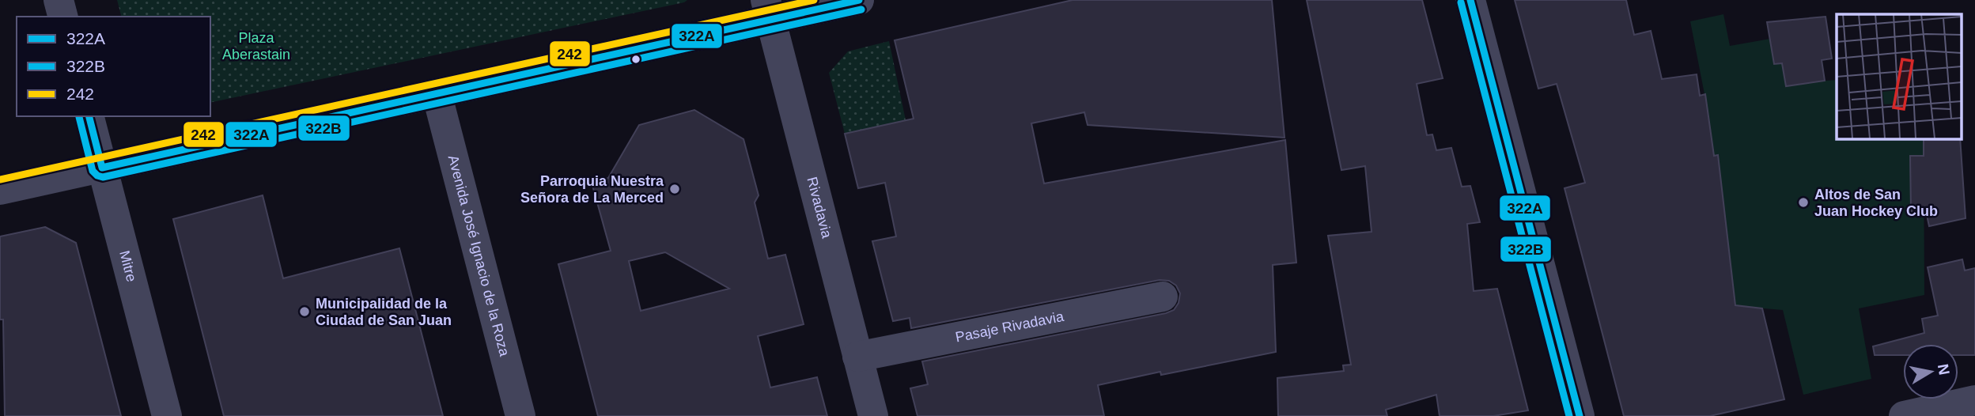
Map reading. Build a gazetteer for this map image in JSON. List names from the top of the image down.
{
  "streets": {
    "street": [
      "Rivadavia",
      "Avenida José Ignacio de la Roza",
      "Mitre",
      "Pasaje Rivadavia"
    ]
  },
  "crossings": [
    ["Rivadavia", "Pasaje Rivadavia"]
  ],
  "parks": ["Plaza Aberastain"],
  "places": ["Parroquia Nuestra Señora de La Merced", "Altos de San Juan Hockey Club", "Municipalidad de la Ciudad de San Juan"],
  "lines": ["transit line 322A", "transit line 242", "transit line 322B"],
  "legend": ["322A", "322B", "242"],
  "north": "right"
}
